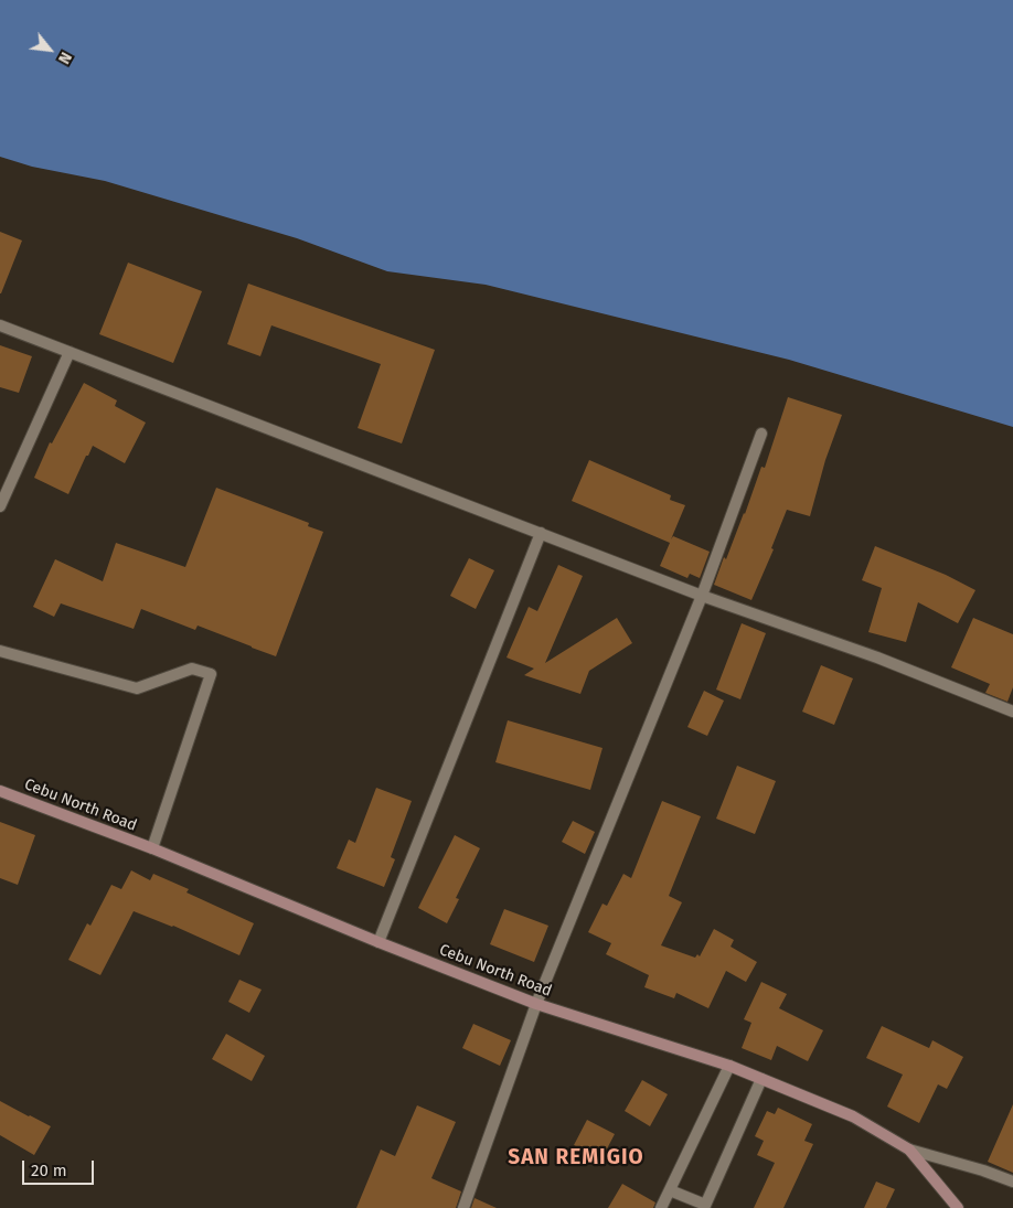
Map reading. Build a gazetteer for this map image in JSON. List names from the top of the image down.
{
  "streets": {
    "main road": ["Cebu North Road"]
  },
  "districts": ["SAN REMIGIO"],
  "scale_bar": "20 m",
  "north": "bottom right"
}
